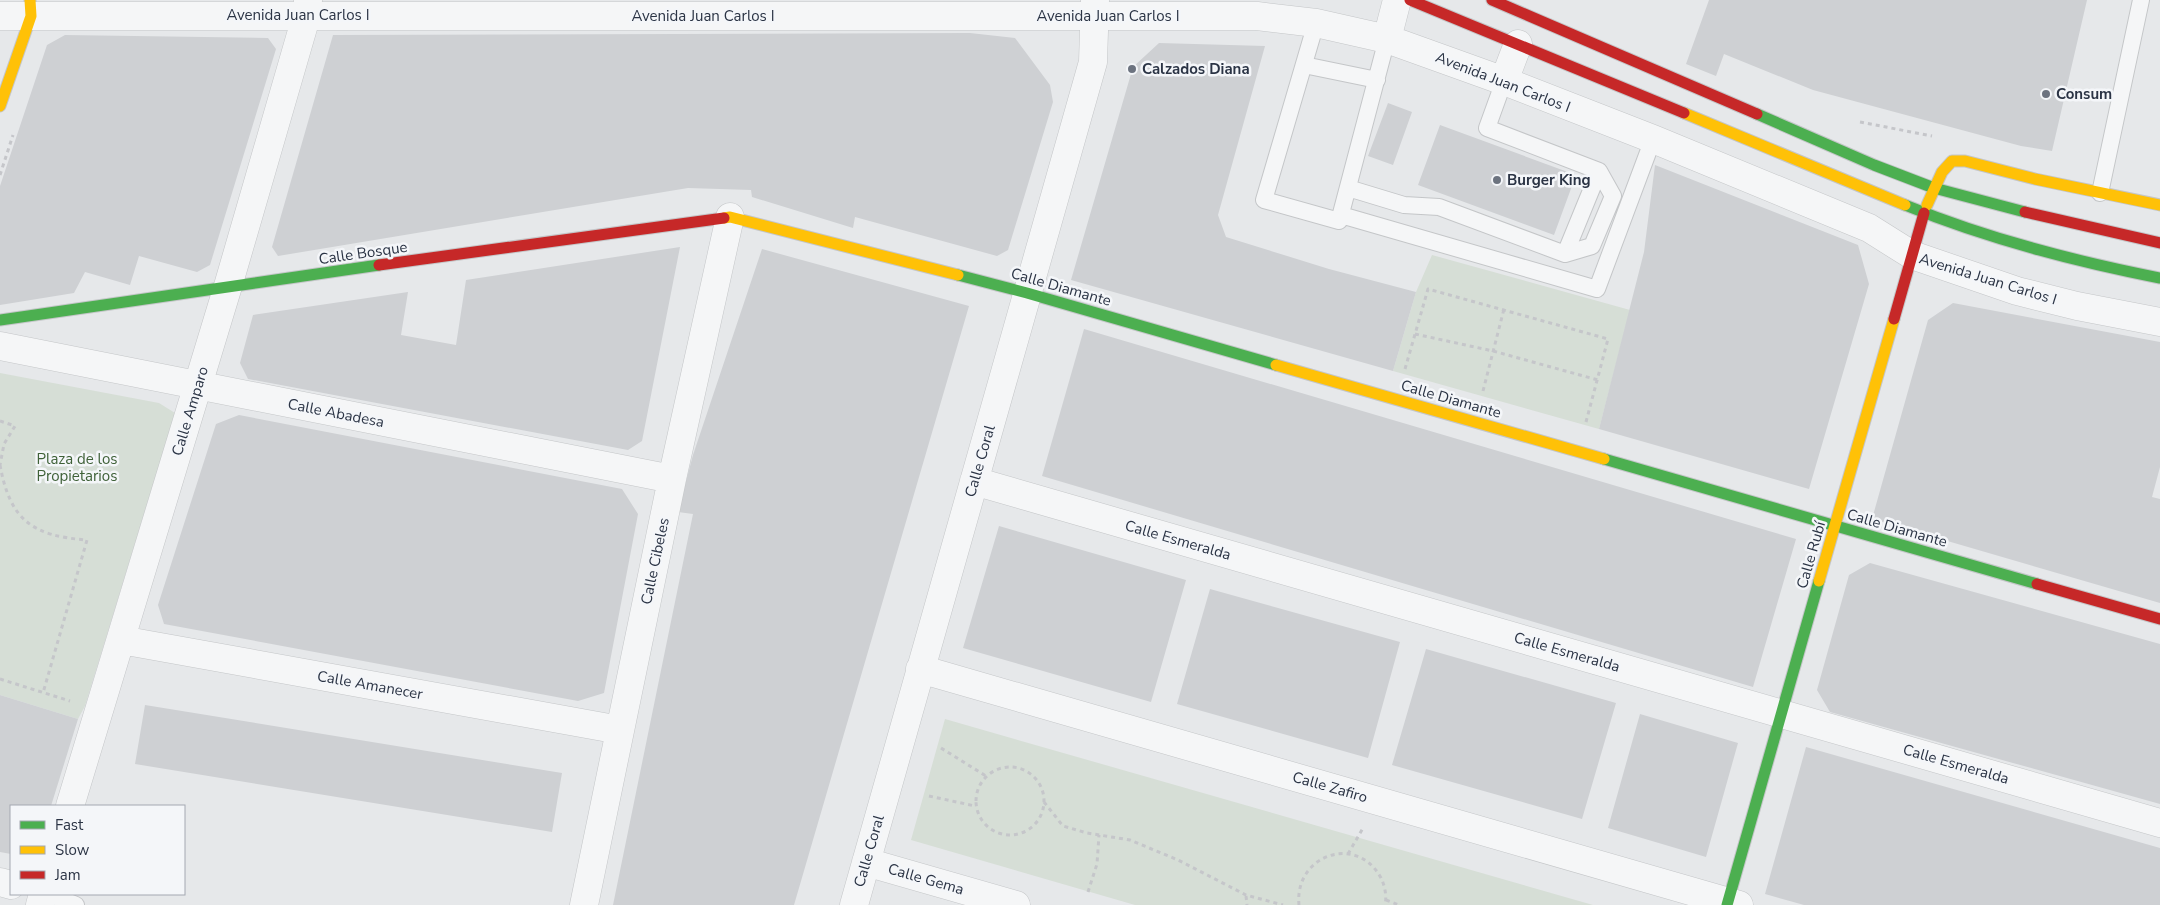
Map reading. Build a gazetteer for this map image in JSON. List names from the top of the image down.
{
  "streets": {
    "main road": ["Calle Bosque", "Calle Diamante", "Calle Rubí"],
    "street": [
      "Avenida Juan Carlos I",
      "Calle Amparo",
      "Calle Abadesa",
      "Calle Coral",
      "Calle Esmeralda",
      "Calle Cibeles",
      "Calle Amanecer",
      "Calle Zafiro",
      "Calle Gema"
    ]
  },
  "crossings": [
    ["Avenida Juan Carlos I", "Calle Amparo"],
    ["Avenida Juan Carlos I", "Calle Coral"],
    ["Avenida Juan Carlos I", "Calle Rubí"],
    ["Calle Bosque", "Calle Diamante"],
    ["Calle Bosque", "Calle Amparo"],
    ["Calle Bosque", "Calle Cibeles"],
    ["Calle Diamante", "Calle Coral"],
    ["Calle Diamante", "Calle Rubí"],
    ["Calle Diamante", "Calle Cibeles"],
    ["Calle Amparo", "Calle Abadesa"],
    ["Calle Amparo", "Calle Amanecer"],
    ["Calle Abadesa", "Calle Cibeles"],
    ["Calle Coral", "Calle Esmeralda"],
    ["Calle Coral", "Calle Zafiro"],
    ["Calle Coral", "Calle Gema"],
    ["Calle Esmeralda", "Calle Rubí"],
    ["Calle Rubí", "Calle Zafiro"],
    ["Calle Cibeles", "Calle Amanecer"]
  ],
  "parks": ["Plaza de los Propietarios"],
  "places": ["Calzados Diana", "Consum", "Burger King"],
  "legend": ["Fast", "Slow", "Jam"]
}
